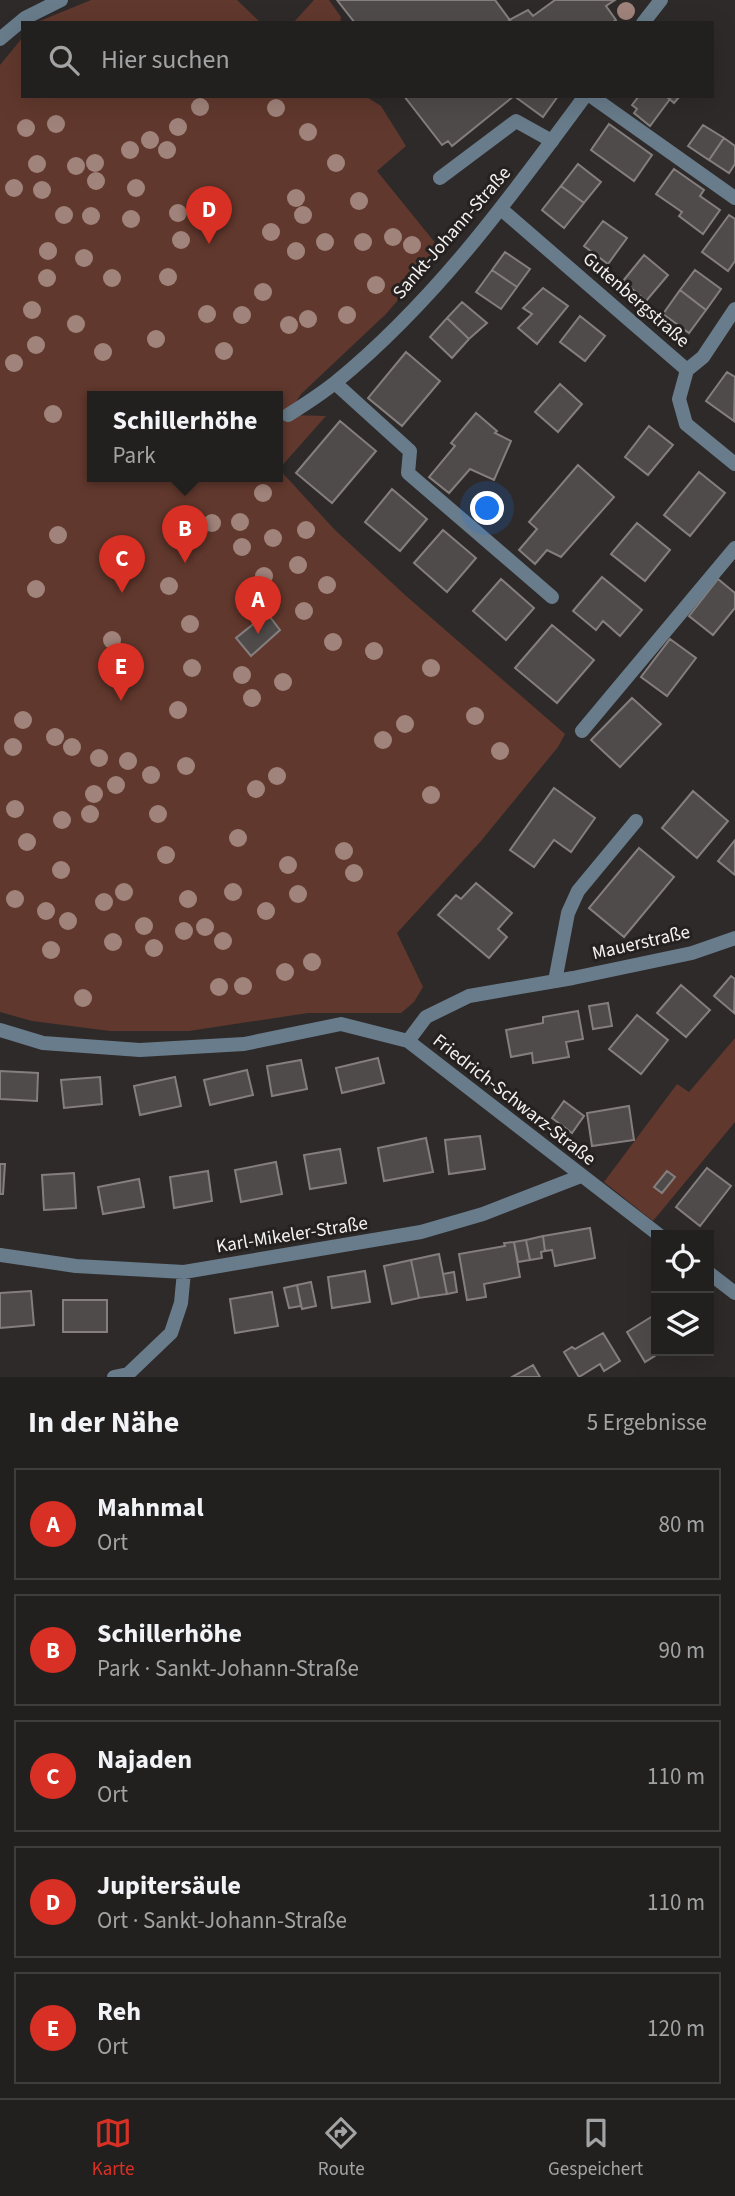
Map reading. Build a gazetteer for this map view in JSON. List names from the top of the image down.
{
  "streets": {
    "street": [
      "Sankt-Johann-Straße",
      "Gutenbergstraße",
      "Mauerstraße",
      "Friedrich-Schwarz-Straße",
      "Karl-Mikeler-Straße"
    ]
  },
  "crossings": [
    ["Sankt-Johann-Straße", "Gutenbergstraße"],
    ["Mauerstraße", "Friedrich-Schwarz-Straße"],
    ["Friedrich-Schwarz-Straße", "Karl-Mikeler-Straße"]
  ],
  "page": {
    "search": "Hier suchen",
    "pins": [
      "D",
      "B",
      "C",
      "A",
      "E"
    ],
    "popup": ["Schillerhöhe", "Park"],
    "heading": ["In der Nähe", "5 Ergebnisse"],
    "list": [
      {
        "mark": "A",
        "name": "Mahnmal",
        "note": "Ort",
        "value": "80 m"
      },
      {
        "mark": "B",
        "name": "Schillerhöhe",
        "note": "Park · Sankt-Johann-Straße",
        "value": "90 m"
      },
      {
        "mark": "C",
        "name": "Najaden",
        "note": "Ort",
        "value": "110 m"
      },
      {
        "mark": "D",
        "name": "Jupitersäule",
        "note": "Ort · Sankt-Johann-Straße",
        "value": "110 m"
      },
      {
        "mark": "E",
        "name": "Reh",
        "note": "Ort",
        "value": "120 m"
      }
    ],
    "nav": ["Karte", "Route", "Gespeichert"]
  }
}
